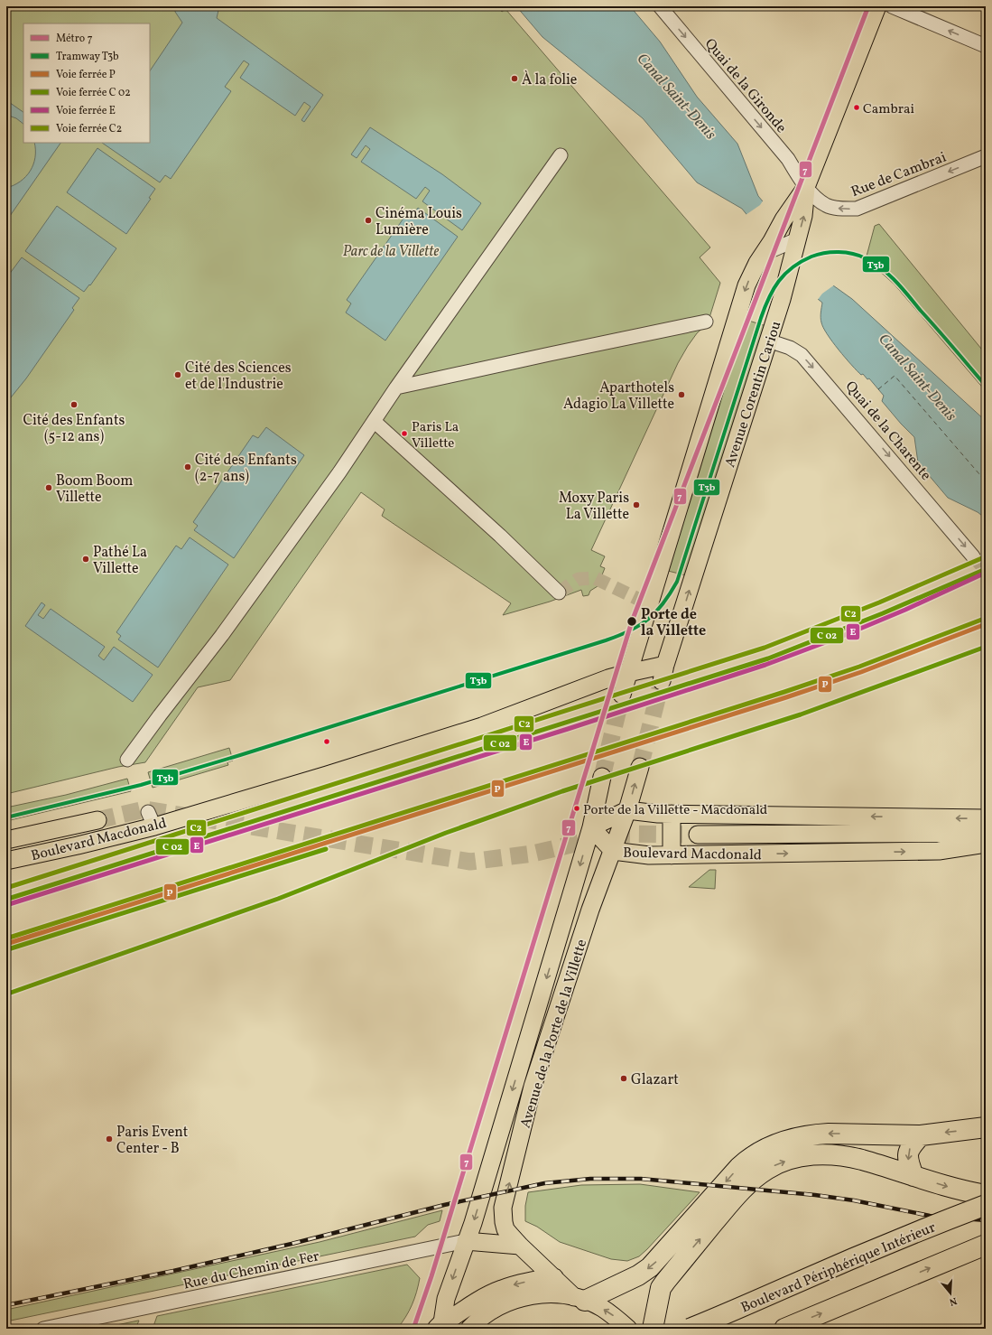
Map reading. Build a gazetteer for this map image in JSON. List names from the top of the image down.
{
  "streets": {
    "highway": ["Boulevard Périphérique Intérieur"],
    "main road": ["Avenue Corentin Cariou", "Boulevard Macdonald", "Avenue de la Porte de la Villette"],
    "street": [
      "Quai de la Gironde",
      "Rue de Cambrai",
      "Quai de la Charente",
      "Rue du Chemin de Fer"
    ]
  },
  "crossings": [
    ["Quai de la Gironde", "Rue de Cambrai"],
    ["Quai de la Gironde", "Avenue Corentin Cariou"],
    ["Rue de Cambrai", "Avenue Corentin Cariou"],
    ["Avenue Corentin Cariou", "Quai de la Charente"],
    ["Avenue Corentin Cariou", "Boulevard Macdonald"],
    ["Boulevard Macdonald", "Avenue de la Porte de la Villette"],
    ["Avenue de la Porte de la Villette", "Rue du Chemin de Fer"]
  ],
  "one_way": ["Quai de la Gironde", "Rue de Cambrai", "Quai de la Charente"],
  "water": ["Canal Saint-Denis"],
  "parks": ["Parc de la Villette"],
  "places": [
    "À la folie",
    "Cambrai",
    "Cinéma Louis Lumière",
    "Cité des Sciences et de l'Industrie",
    "Aparthotels Adagio La Villette",
    "Cité des Enfants (5-12 ans)",
    "Paris La Villette",
    "Cité des Enfants (2-7 ans)",
    "Boom Boom Villette",
    "Moxy Paris La Villette",
    "Pathé La Villette",
    "Porte de la Villette",
    "Porte de la Villette - Macdonald",
    "Glazart",
    "Paris Event Center - B"
  ],
  "lines": [
    "metro line 7",
    "tram line T3b",
    "rail line C2",
    "rail line E",
    "rail line P"
  ],
  "legend": [
    "Métro 7",
    "Tramway T3b",
    "Voie ferrée P",
    "Voie ferrée C 02",
    "Voie ferrée E",
    "Voie ferrée C2"
  ],
  "north": "bottom"
}
